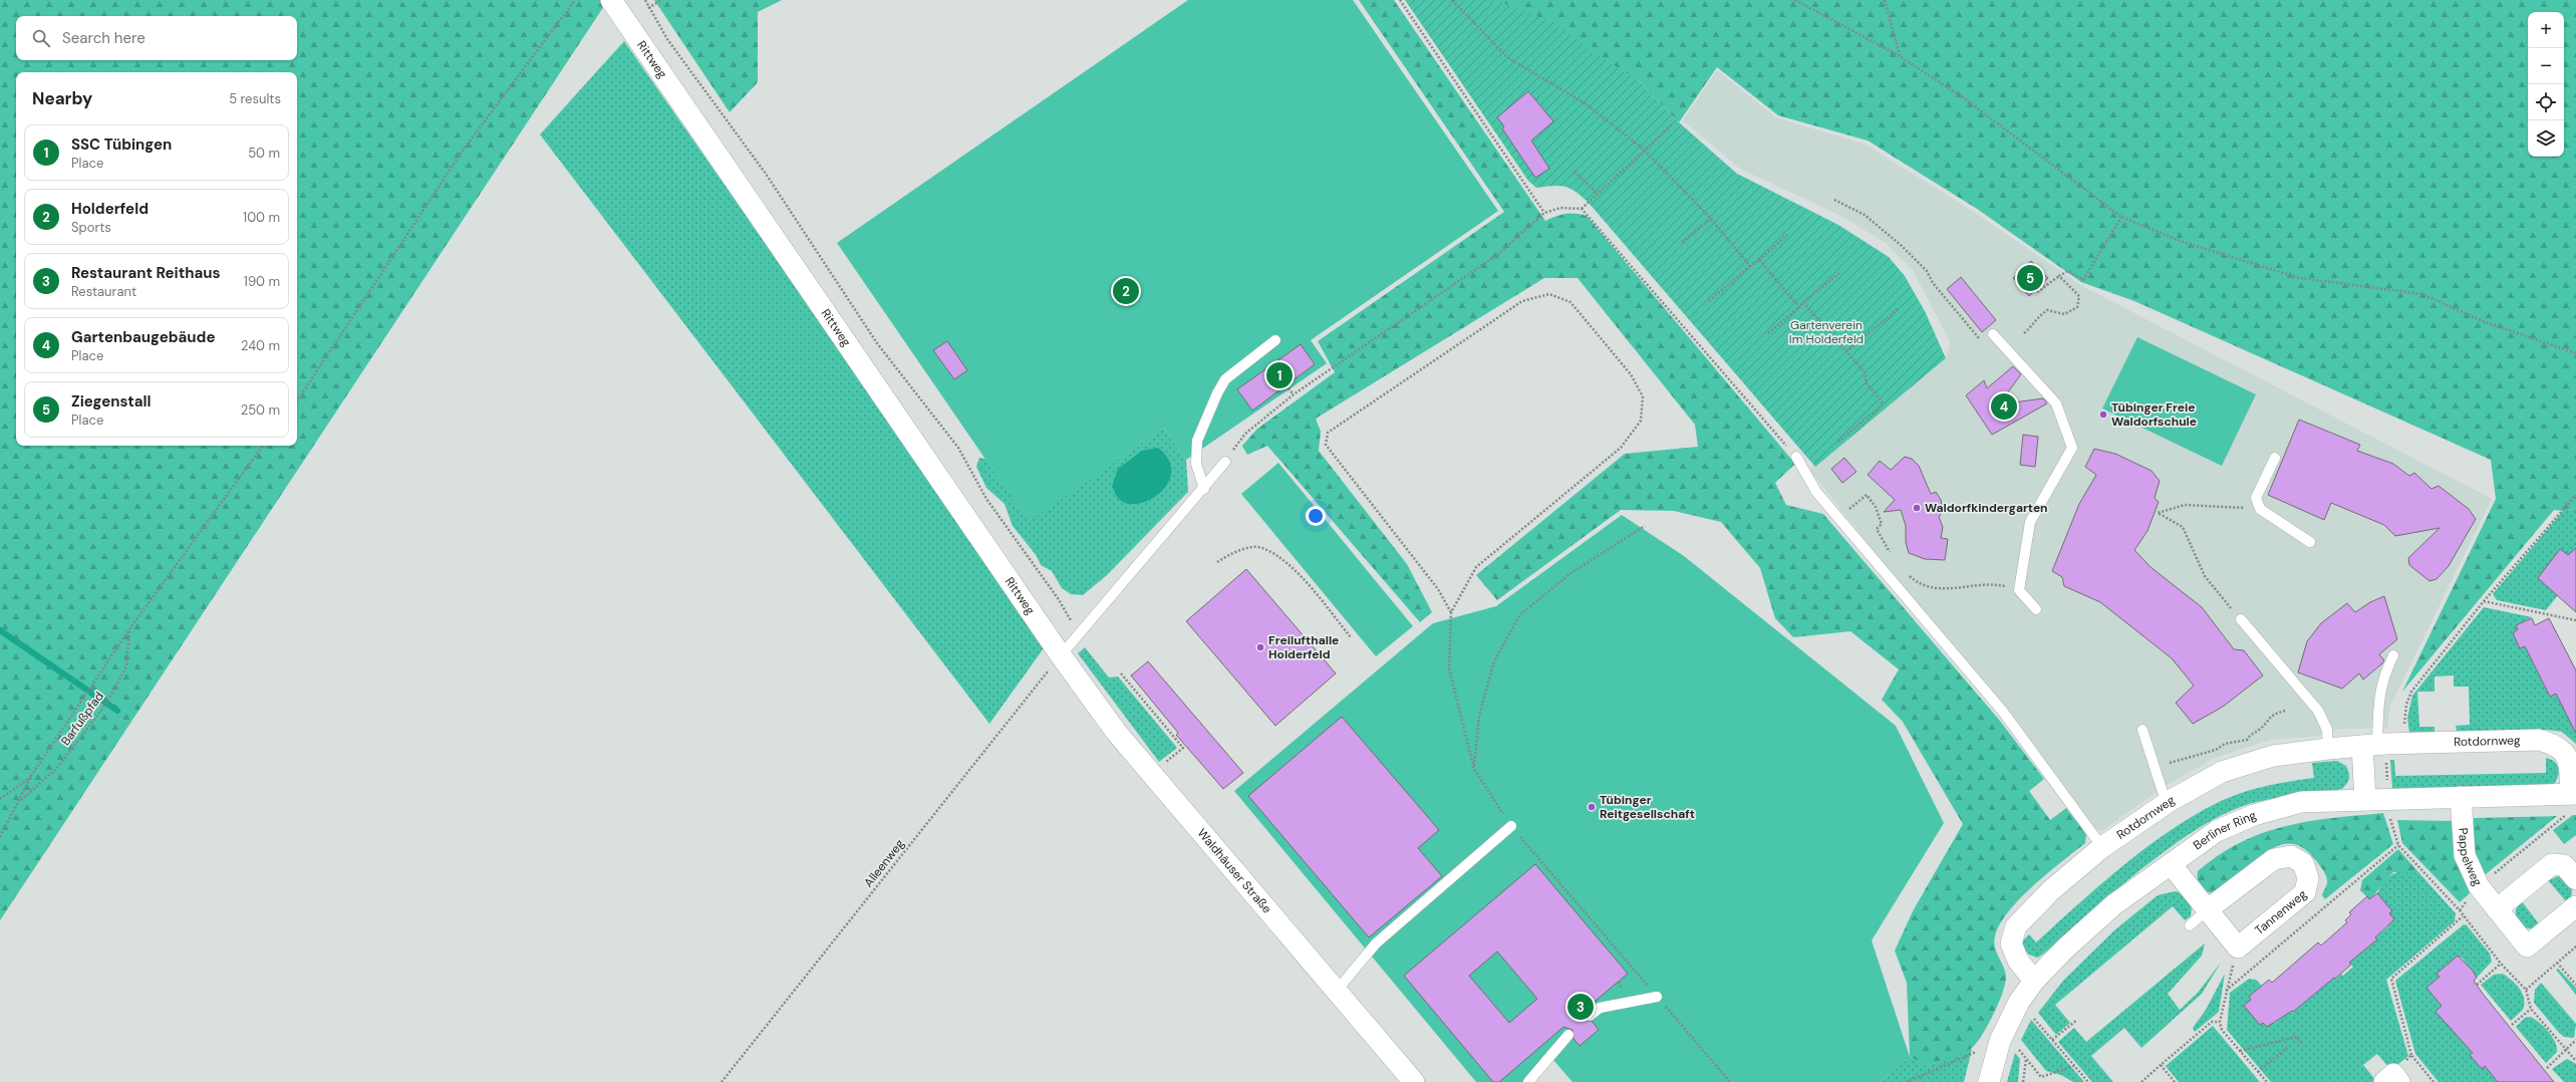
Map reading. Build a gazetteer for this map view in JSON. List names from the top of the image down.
{
  "streets": {
    "street": [
      "Rittweg",
      "Rotdornweg",
      "Berliner Ring",
      "Pappelweg",
      "Waldhäuser Straße",
      "Tannenweg"
    ],
    "path": ["Barfußpfad", "Alleenweg"]
  },
  "crossings": [
    ["Rittweg", "Alleenweg"],
    ["Rittweg", "Waldhäuser Straße"],
    ["Rotdornweg", "Berliner Ring"],
    ["Berliner Ring", "Pappelweg"],
    ["Alleenweg", "Waldhäuser Straße"]
  ],
  "parks": ["Gartenverein Im Holderfeld"],
  "places": [
    "Tübinger Freie Waldorfschule",
    "Waldorfkindergarten",
    "Freilufthalle Holderfeld",
    "Tübinger Reitgesellschaft"
  ],
  "page": {
    "map_buttons": ["+", "−"],
    "search": "Search here",
    "heading": ["Nearby", "5 results"],
    "list": [
      {
        "mark": "1",
        "name": "SSC Tübingen",
        "note": "Place",
        "value": "50 m"
      },
      {
        "mark": "2",
        "name": "Holderfeld",
        "note": "Sports",
        "value": "100 m"
      },
      {
        "mark": "3",
        "name": "Restaurant Reithaus",
        "note": "Restaurant",
        "value": "190 m"
      },
      {
        "mark": "4",
        "name": "Gartenbaugebäude",
        "note": "Place",
        "value": "240 m"
      },
      {
        "mark": "5",
        "name": "Ziegenstall",
        "note": "Place",
        "value": "250 m"
      }
    ],
    "pins": [
      "5",
      "2",
      "1",
      "4",
      "3"
    ]
  }
}
